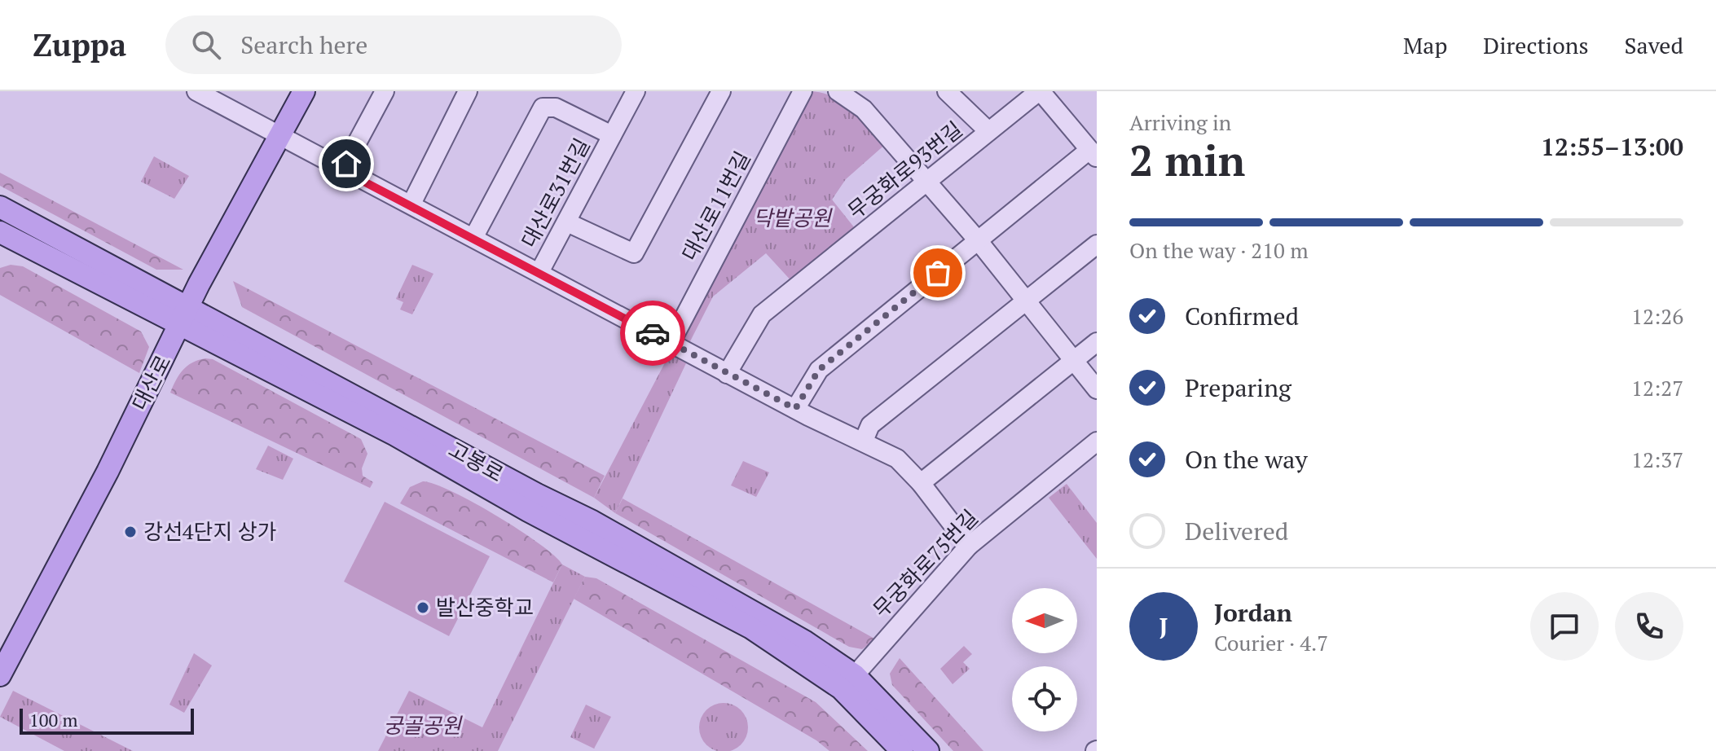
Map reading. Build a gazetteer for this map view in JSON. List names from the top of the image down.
{
  "streets": {
    "main road": ["대산로", "고봉로"],
    "street": [
      "무궁화로93번길",
      "대산로31번길",
      "대산로11번길",
      "무궁화로75번길"
    ]
  },
  "crossings": [
    ["무궁화로93번길", "대산로31번길"],
    ["대산로31번길", "대산로11번길"],
    ["대산로31번길", "대산로"],
    ["대산로31번길", "무궁화로75번길"],
    ["대산로", "고봉로"],
    ["고봉로", "무궁화로75번길"]
  ],
  "parks": ["닥밭공원", "궁골공원"],
  "places": ["강선4단지 상가", "발산중학교"],
  "scale_bar": "100 m",
  "north": "left",
  "page": {
    "header": "Zuppa",
    "search": "Search here",
    "nav": ["Map", "Directions", "Saved"],
    "heading": ["2 min", "Arriving in", "12:55–13:00"],
    "panel": ["Jordan", "Courier · 4.7"],
    "bar": "On the way · 210 m",
    "list": [
      ["Confirmed", "12:26"],
      ["Preparing", "12:27"],
      ["On the way", "12:37"],
      "Delivered"
    ],
    "round": "J",
    "scale": "100 m"
  }
}
